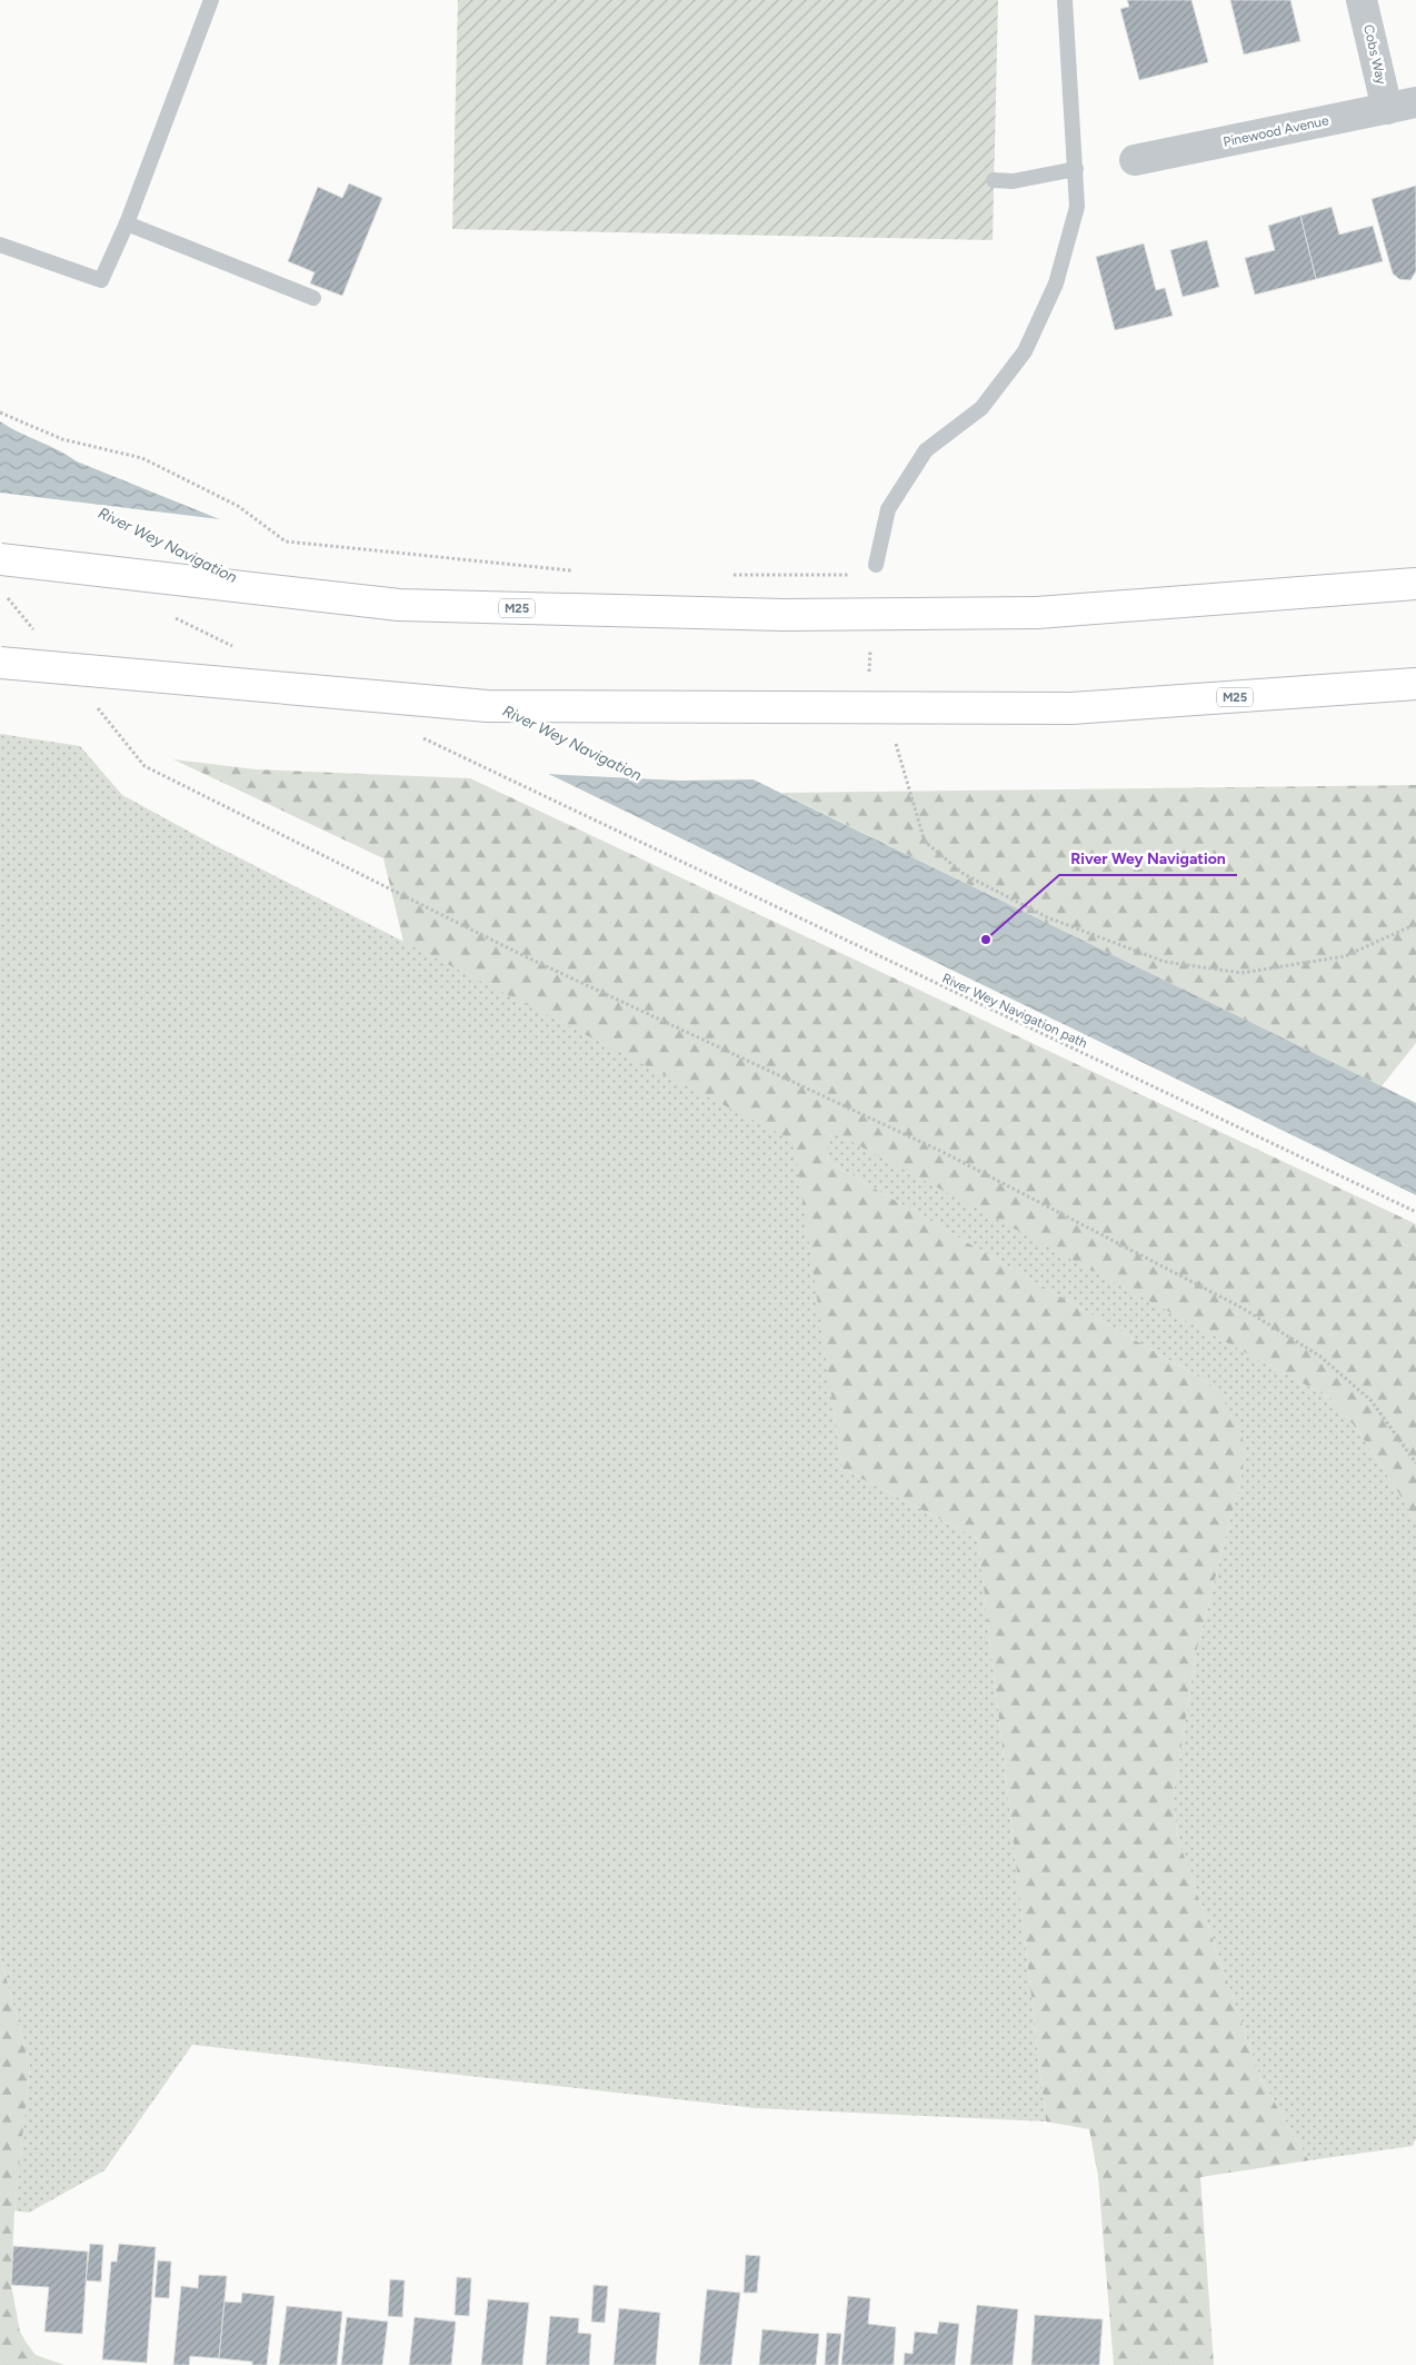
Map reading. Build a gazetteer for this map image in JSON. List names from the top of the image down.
{
  "streets": {
    "highway": ["M25"],
    "street": ["Cobs Way", "Pinewood Avenue"],
    "path": ["River Wey Navigation path"]
  },
  "crossings": [
    ["Cobs Way", "Pinewood Avenue"]
  ],
  "water": ["River Wey Navigation"],
  "places": ["River Wey Navigation"]
}
